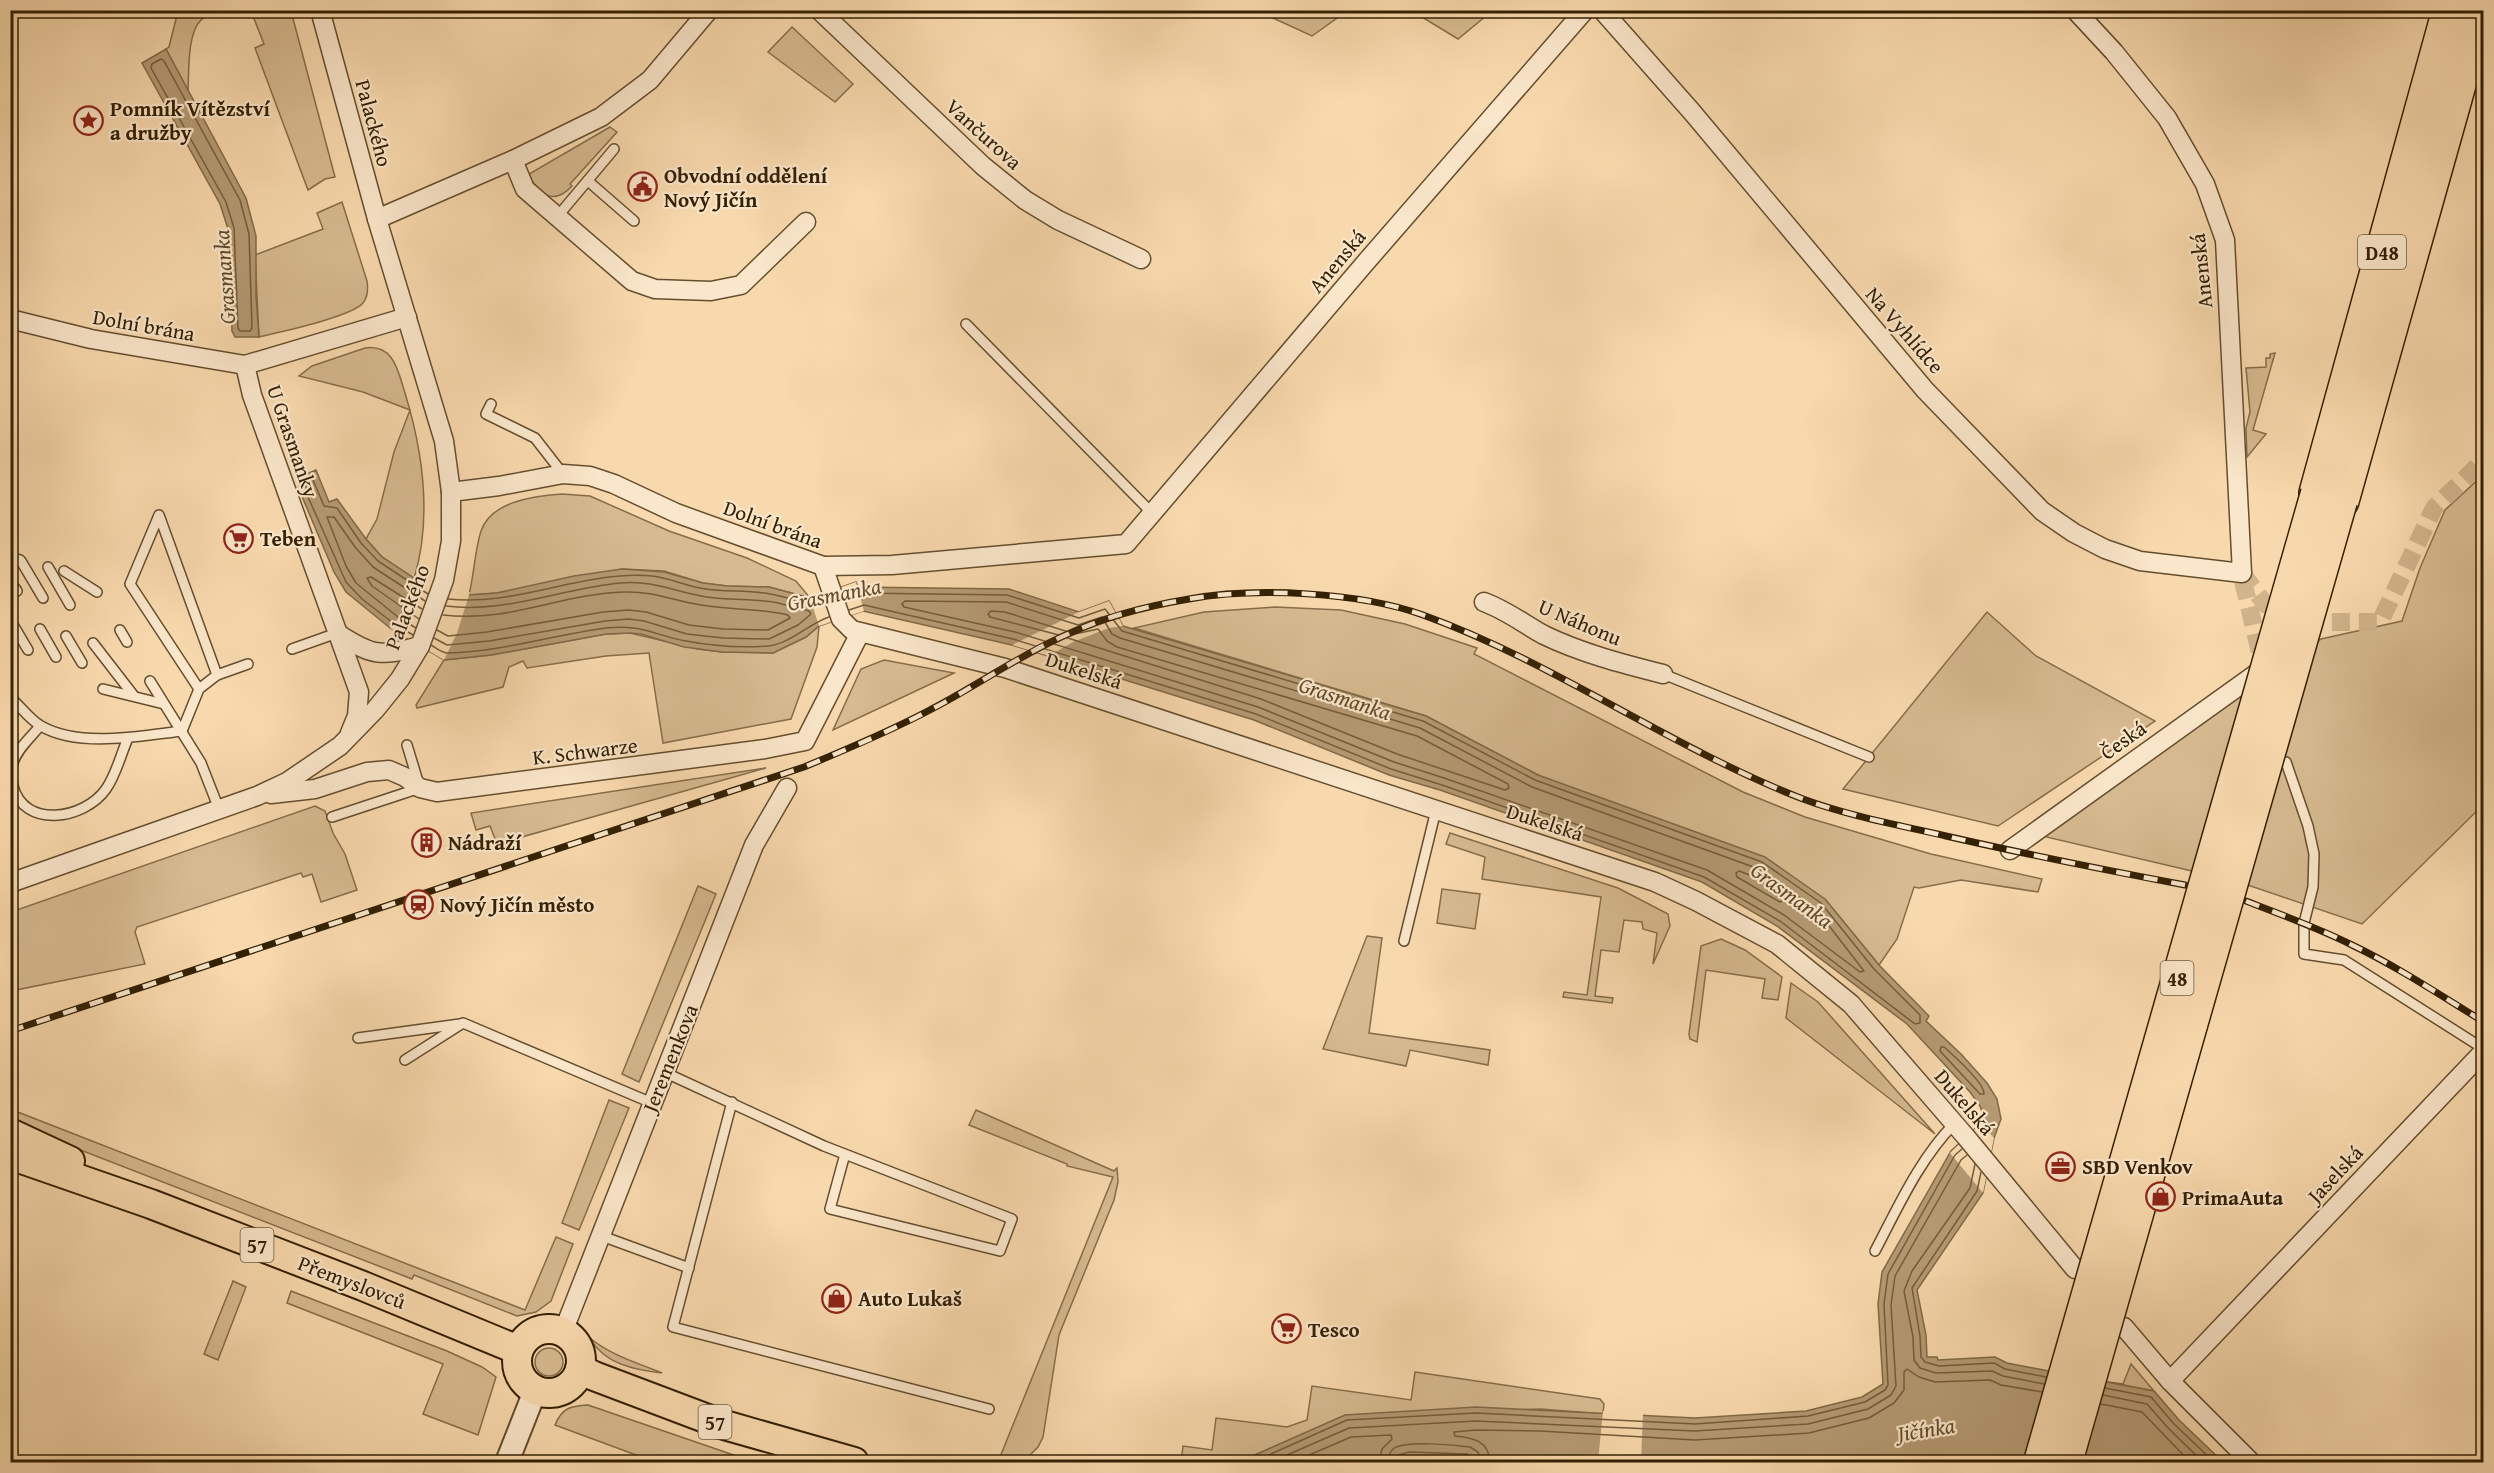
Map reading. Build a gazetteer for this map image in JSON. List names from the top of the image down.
{
  "streets": {
    "highway": ["D48", "48"],
    "main road": ["57", "Přemyslovců"],
    "street": [
      "Palackého",
      "Vančurova",
      "Anenská",
      "Dolní brána",
      "Na Vyhlídce",
      "U Grasmanky",
      "U Náhonu",
      "Dukelská",
      "Česká",
      "K. Schwarze",
      "Jeremenkova",
      "Jaselská"
    ]
  },
  "crossings": [
    ["Palackého", "Dolní brána"],
    ["Palackého", "U Grasmanky"],
    ["Palackého", "K. Schwarze"],
    ["D48", "48"],
    ["Anenská", "Dolní brána"],
    ["Anenská", "Na Vyhlídce"],
    ["Dolní brána", "U Grasmanky"],
    ["Dukelská", "K. Schwarze"],
    ["Jeremenkova", "57"],
    ["Jeremenkova", "Přemyslovců"],
    ["57", "Přemyslovců"]
  ],
  "water": ["Grasmanka", "Jičínka"],
  "places": {
    "place": ["Pomník Vítězství a družby"],
    "public building": ["Obvodní oddělení Nový Jičín"],
    "supermarket": ["Teben", "Tesco"],
    "building": ["Nádraží"],
    "station": ["Nový Jičín město"],
    "office": ["SBD Venkov"],
    "shop": ["PrimaAuta", "Auto Lukaš"]
  }
}
